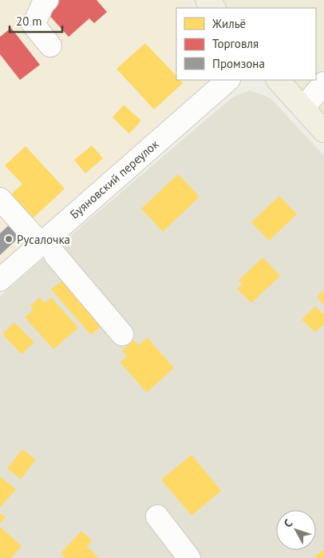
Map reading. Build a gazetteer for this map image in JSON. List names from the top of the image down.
{
  "streets": {
    "street": ["Буяновский переулок"]
  },
  "places": ["Русалочка"],
  "legend": ["Жильё", "Торговля", "Промзона"],
  "scale_bar": "20 m",
  "north": "top left"
}
